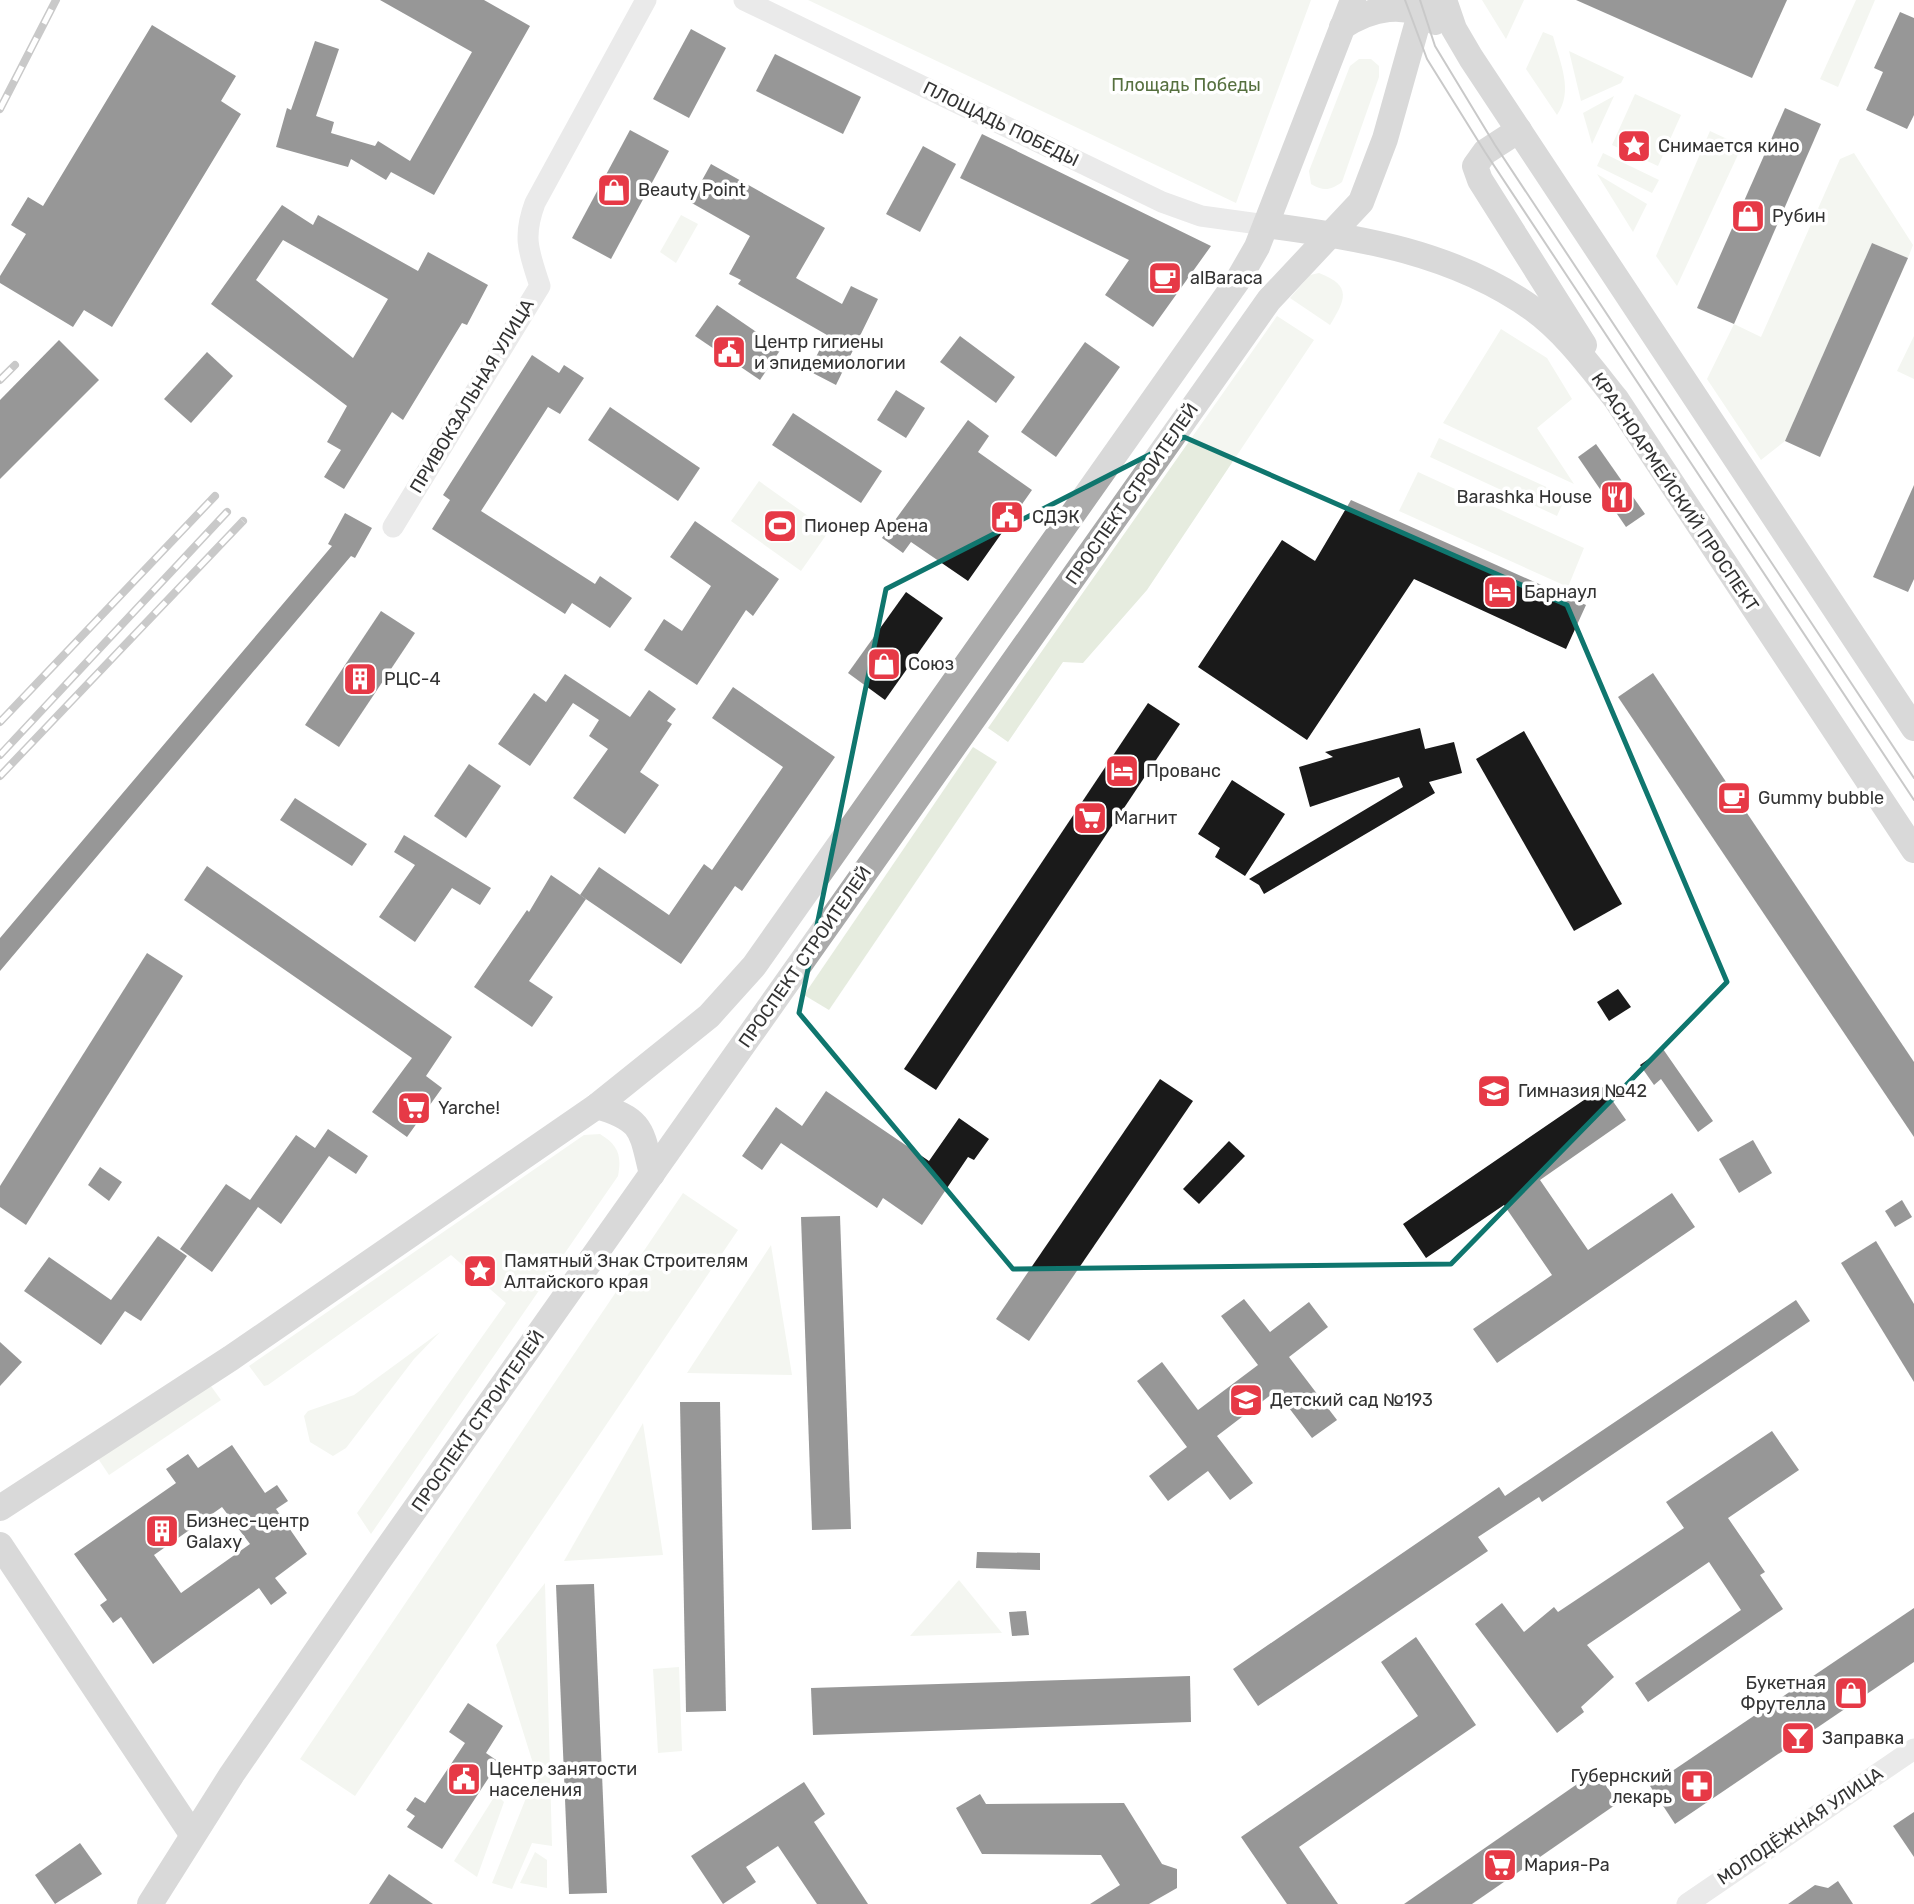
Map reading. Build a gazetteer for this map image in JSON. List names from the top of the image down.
{
  "streets": {
    "main road": ["КРАСНОАРМЕЙСКИЙ ПРОСПЕКТ", "ПРОСПЕКТ СТРОИТЕЛЕЙ"],
    "street": ["ПЛОЩАДЬ ПОБЕДЫ", "ПРИВОКЗАЛЬНАЯ УЛИЦА", "МОЛОДЁЖНАЯ УЛИЦА"]
  },
  "crossings": [
    ["ПЛОЩАДЬ ПОБЕДЫ", "КРАСНОАРМЕЙСКИЙ ПРОСПЕКТ"],
    ["ПЛОЩАДЬ ПОБЕДЫ", "ПРОСПЕКТ СТРОИТЕЛЕЙ"],
    ["КРАСНОАРМЕЙСКИЙ ПРОСПЕКТ", "ПРОСПЕКТ СТРОИТЕЛЕЙ"]
  ],
  "parks": ["Площадь Победы"],
  "places": {
    "place": ["Снимается кино", "Памятный Знак Строителям Алтайского края"],
    "shop": [
      "Beauty Point",
      "Рубин",
      "Союз",
      "Букетная Фрутелла"
    ],
    "cafe": ["alBaraca", "Gummy bubble"],
    "public building": ["Центр гигиены и эпидемиологии", "СДЭК", "Центр занятости населения"],
    "restaurant": ["Barashka House"],
    "sports": ["Пионер Арена"],
    "hotel": ["Барнаул", "Прованс"],
    "building": ["РЦС-4", "Бизнес-центр Galaxy"],
    "supermarket": ["Магнит", "Yarche!", "Мария-Ра"],
    "school or university": ["Гимназия №42", "Детский сад №193"],
    "bar": ["Заправка"],
    "pharmacy": ["Губернский лекарь"]
  }
}
